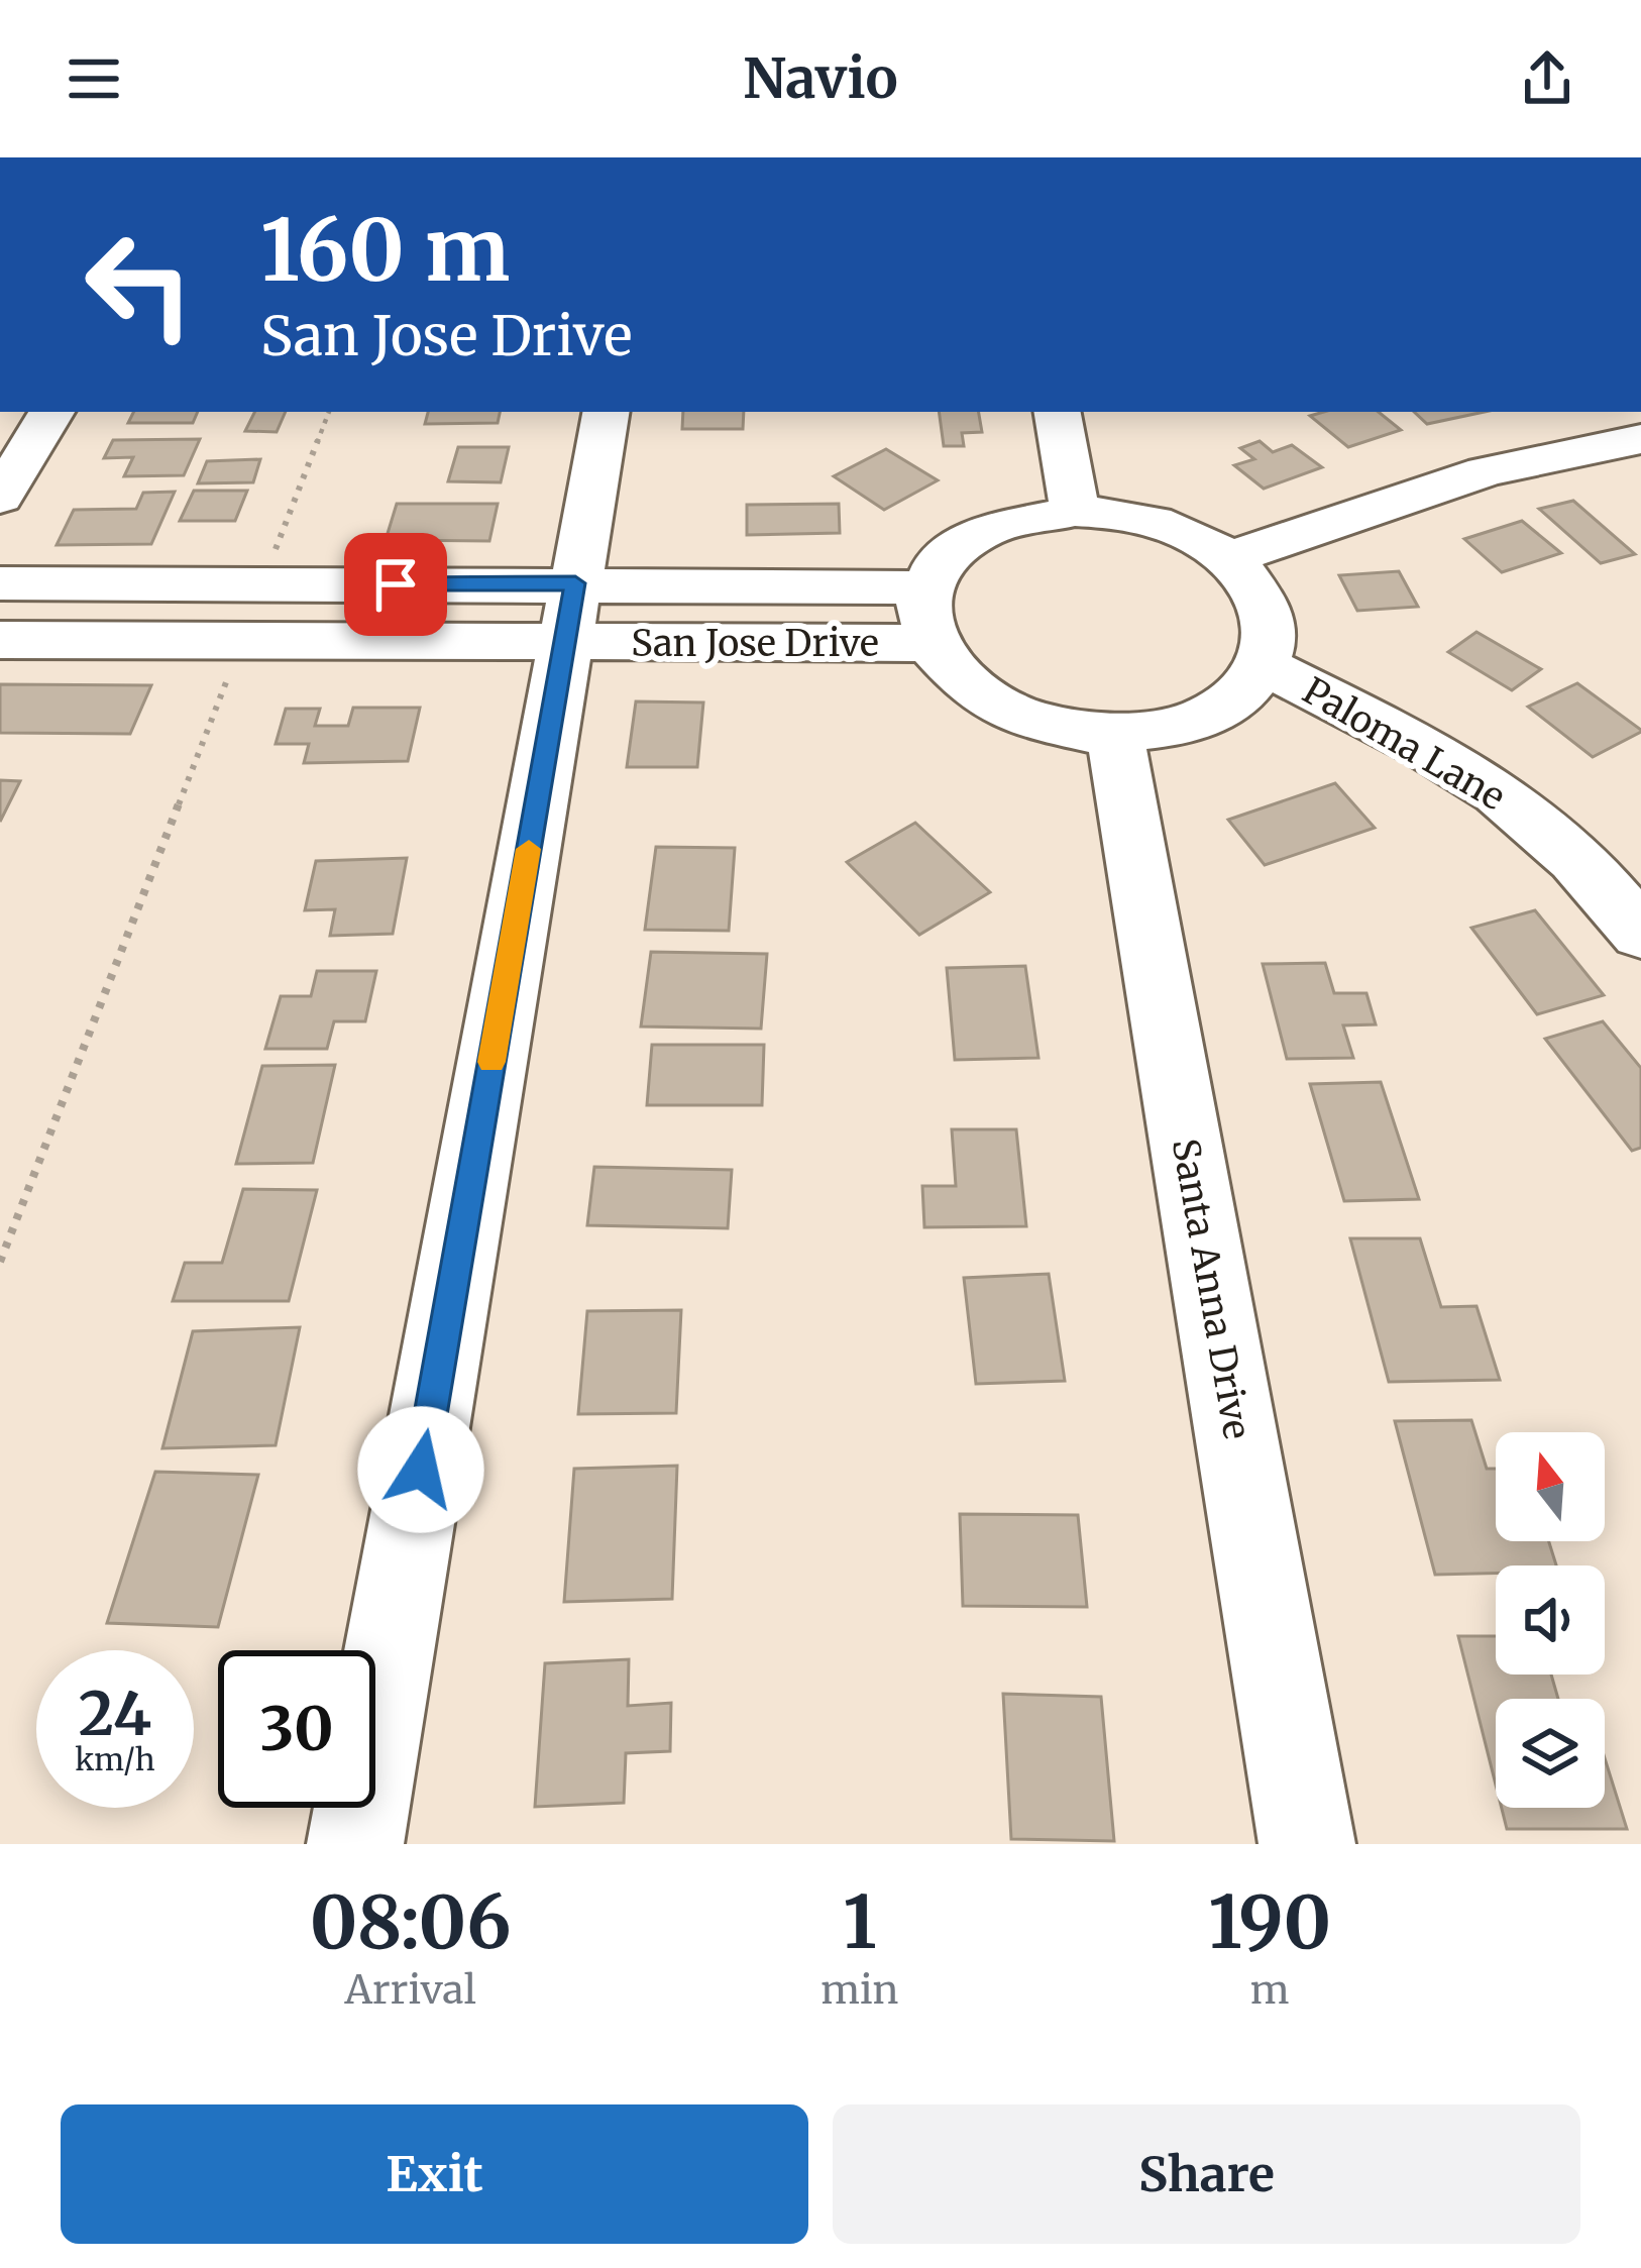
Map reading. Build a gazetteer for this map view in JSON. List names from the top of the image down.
{
  "streets": {
    "street": ["San Jose Drive", "Paloma Lane", "Santa Anna Drive"]
  },
  "crossings": [
    ["San Jose Drive", "Paloma Lane"],
    ["San Jose Drive", "Santa Anna Drive"],
    ["Paloma Lane", "Santa Anna Drive"]
  ],
  "north": "top",
  "page": {
    "header": "Navio",
    "turn": ["160 m", "San Jose Drive"],
    "speed": "24 km/h",
    "limit": "30",
    "eta": [
      "08:06",
      "Arrival",
      "1",
      "min",
      "190",
      "m"
    ],
    "buttons": ["Exit", "Share"]
  }
}
